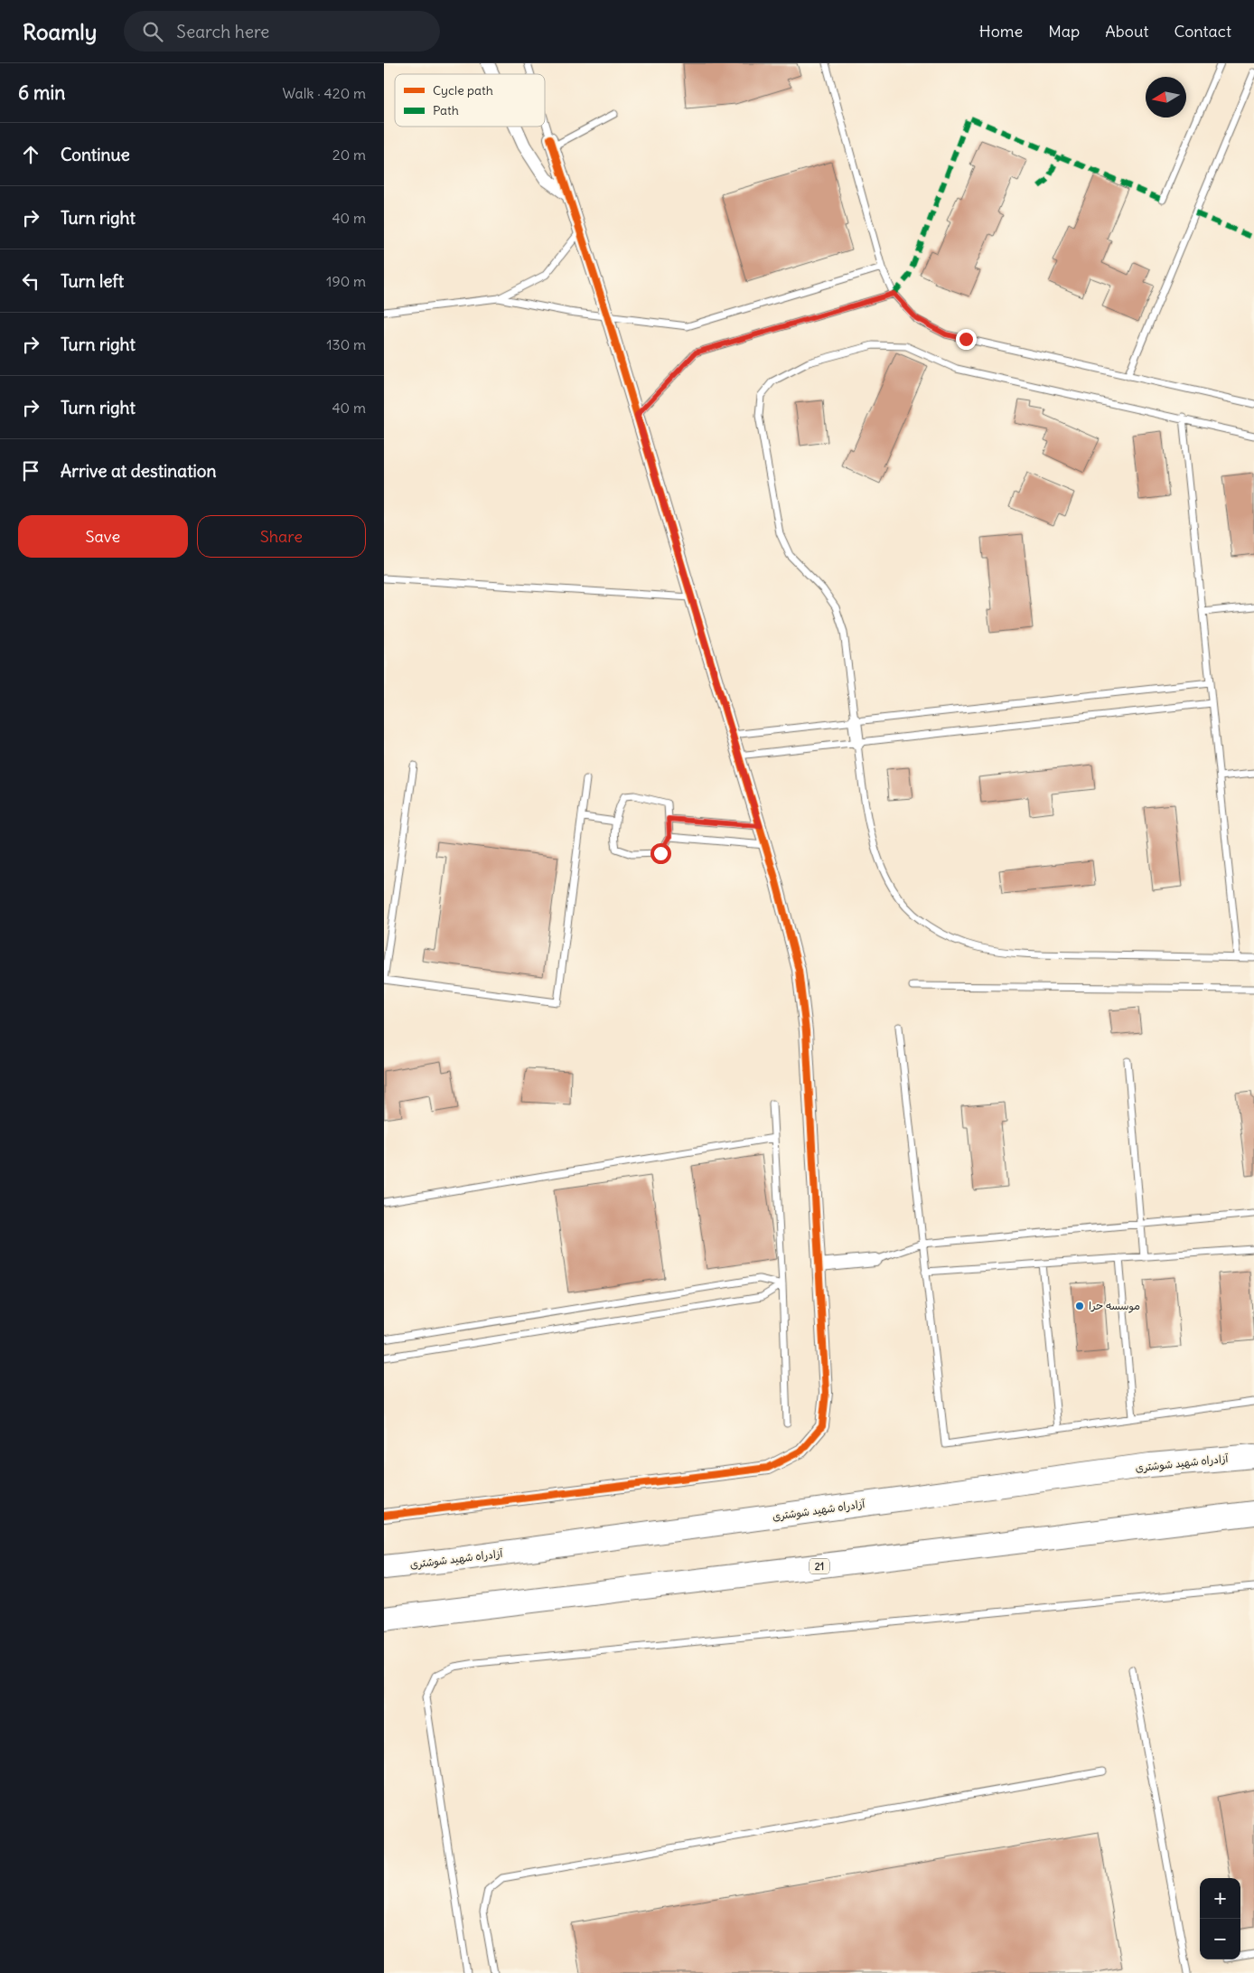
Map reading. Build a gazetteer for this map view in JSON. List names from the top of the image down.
{
  "streets": {
    "highway": ["آزادراه شهید شوشتری", "21"]
  },
  "places": ["موسسه حرا"],
  "legend": ["Cycle path", "Path"],
  "north": "left",
  "page": {
    "header": "Roamly",
    "search": "Search here",
    "nav": [
      "Home",
      "Map",
      "About",
      "Contact"
    ],
    "heading": ["6 min", "Walk · 420 m"],
    "list": [
      ["Continue", "20 m"],
      ["Turn right", "40 m"],
      ["Turn left", "190 m"],
      ["Turn right", "130 m"],
      ["Turn right", "40 m"],
      "Arrive at destination"
    ],
    "buttons": ["Save", "Share"],
    "map_buttons": ["+", "−"]
  }
}
